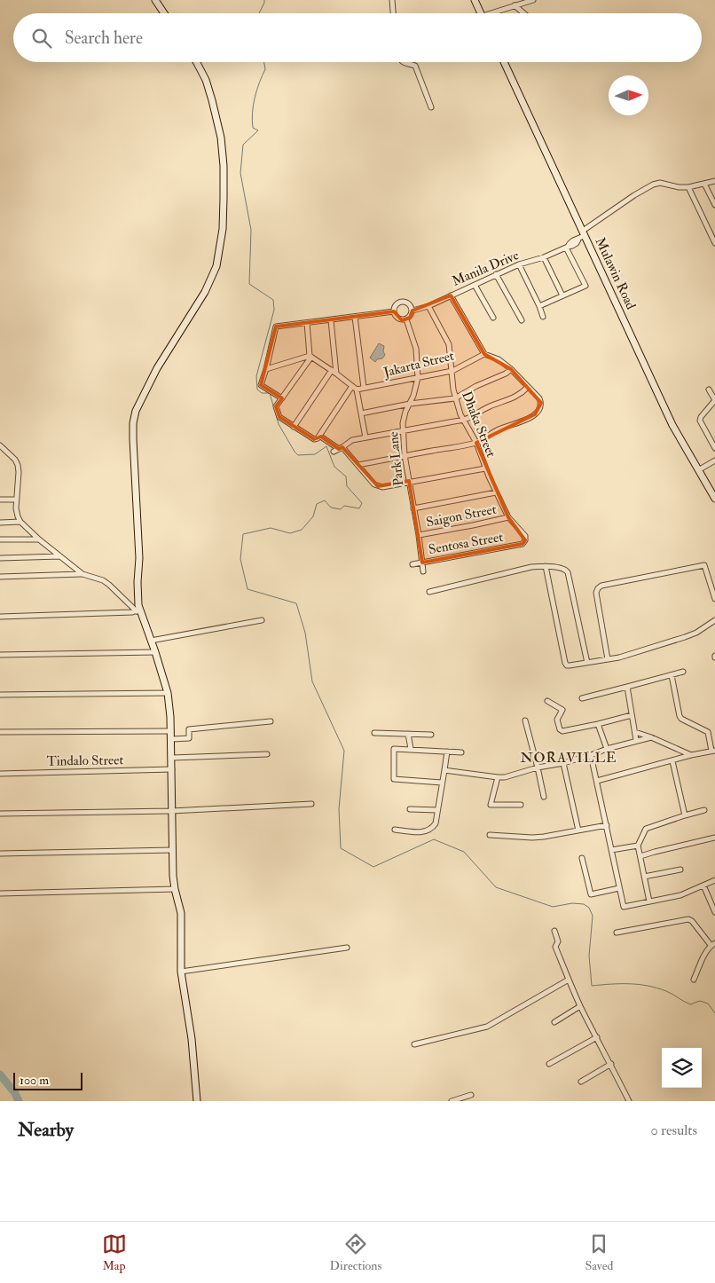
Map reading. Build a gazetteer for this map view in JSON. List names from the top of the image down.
{
  "streets": {
    "street": [
      "Manila Drive",
      "Mulawin Road",
      "Jakarta Street",
      "Dhaka Street",
      "Park Lane",
      "Saigon Street",
      "Sentosa Street",
      "Tindalo Street"
    ]
  },
  "crossings": [
    ["Manila Drive", "Mulawin Road"],
    ["Manila Drive", "Dhaka Street"],
    ["Manila Drive", "Park Lane"],
    ["Jakarta Street", "Dhaka Street"],
    ["Jakarta Street", "Park Lane"],
    ["Dhaka Street", "Saigon Street"],
    ["Dhaka Street", "Sentosa Street"],
    ["Park Lane", "Saigon Street"],
    ["Park Lane", "Sentosa Street"]
  ],
  "districts": ["NORAVILLE"],
  "scale_bar": "100 m",
  "north": "right",
  "page": {
    "search": "Search here",
    "scale": "100 m",
    "heading": ["Nearby", "0 results"],
    "nav": ["Map", "Directions", "Saved"]
  }
}
